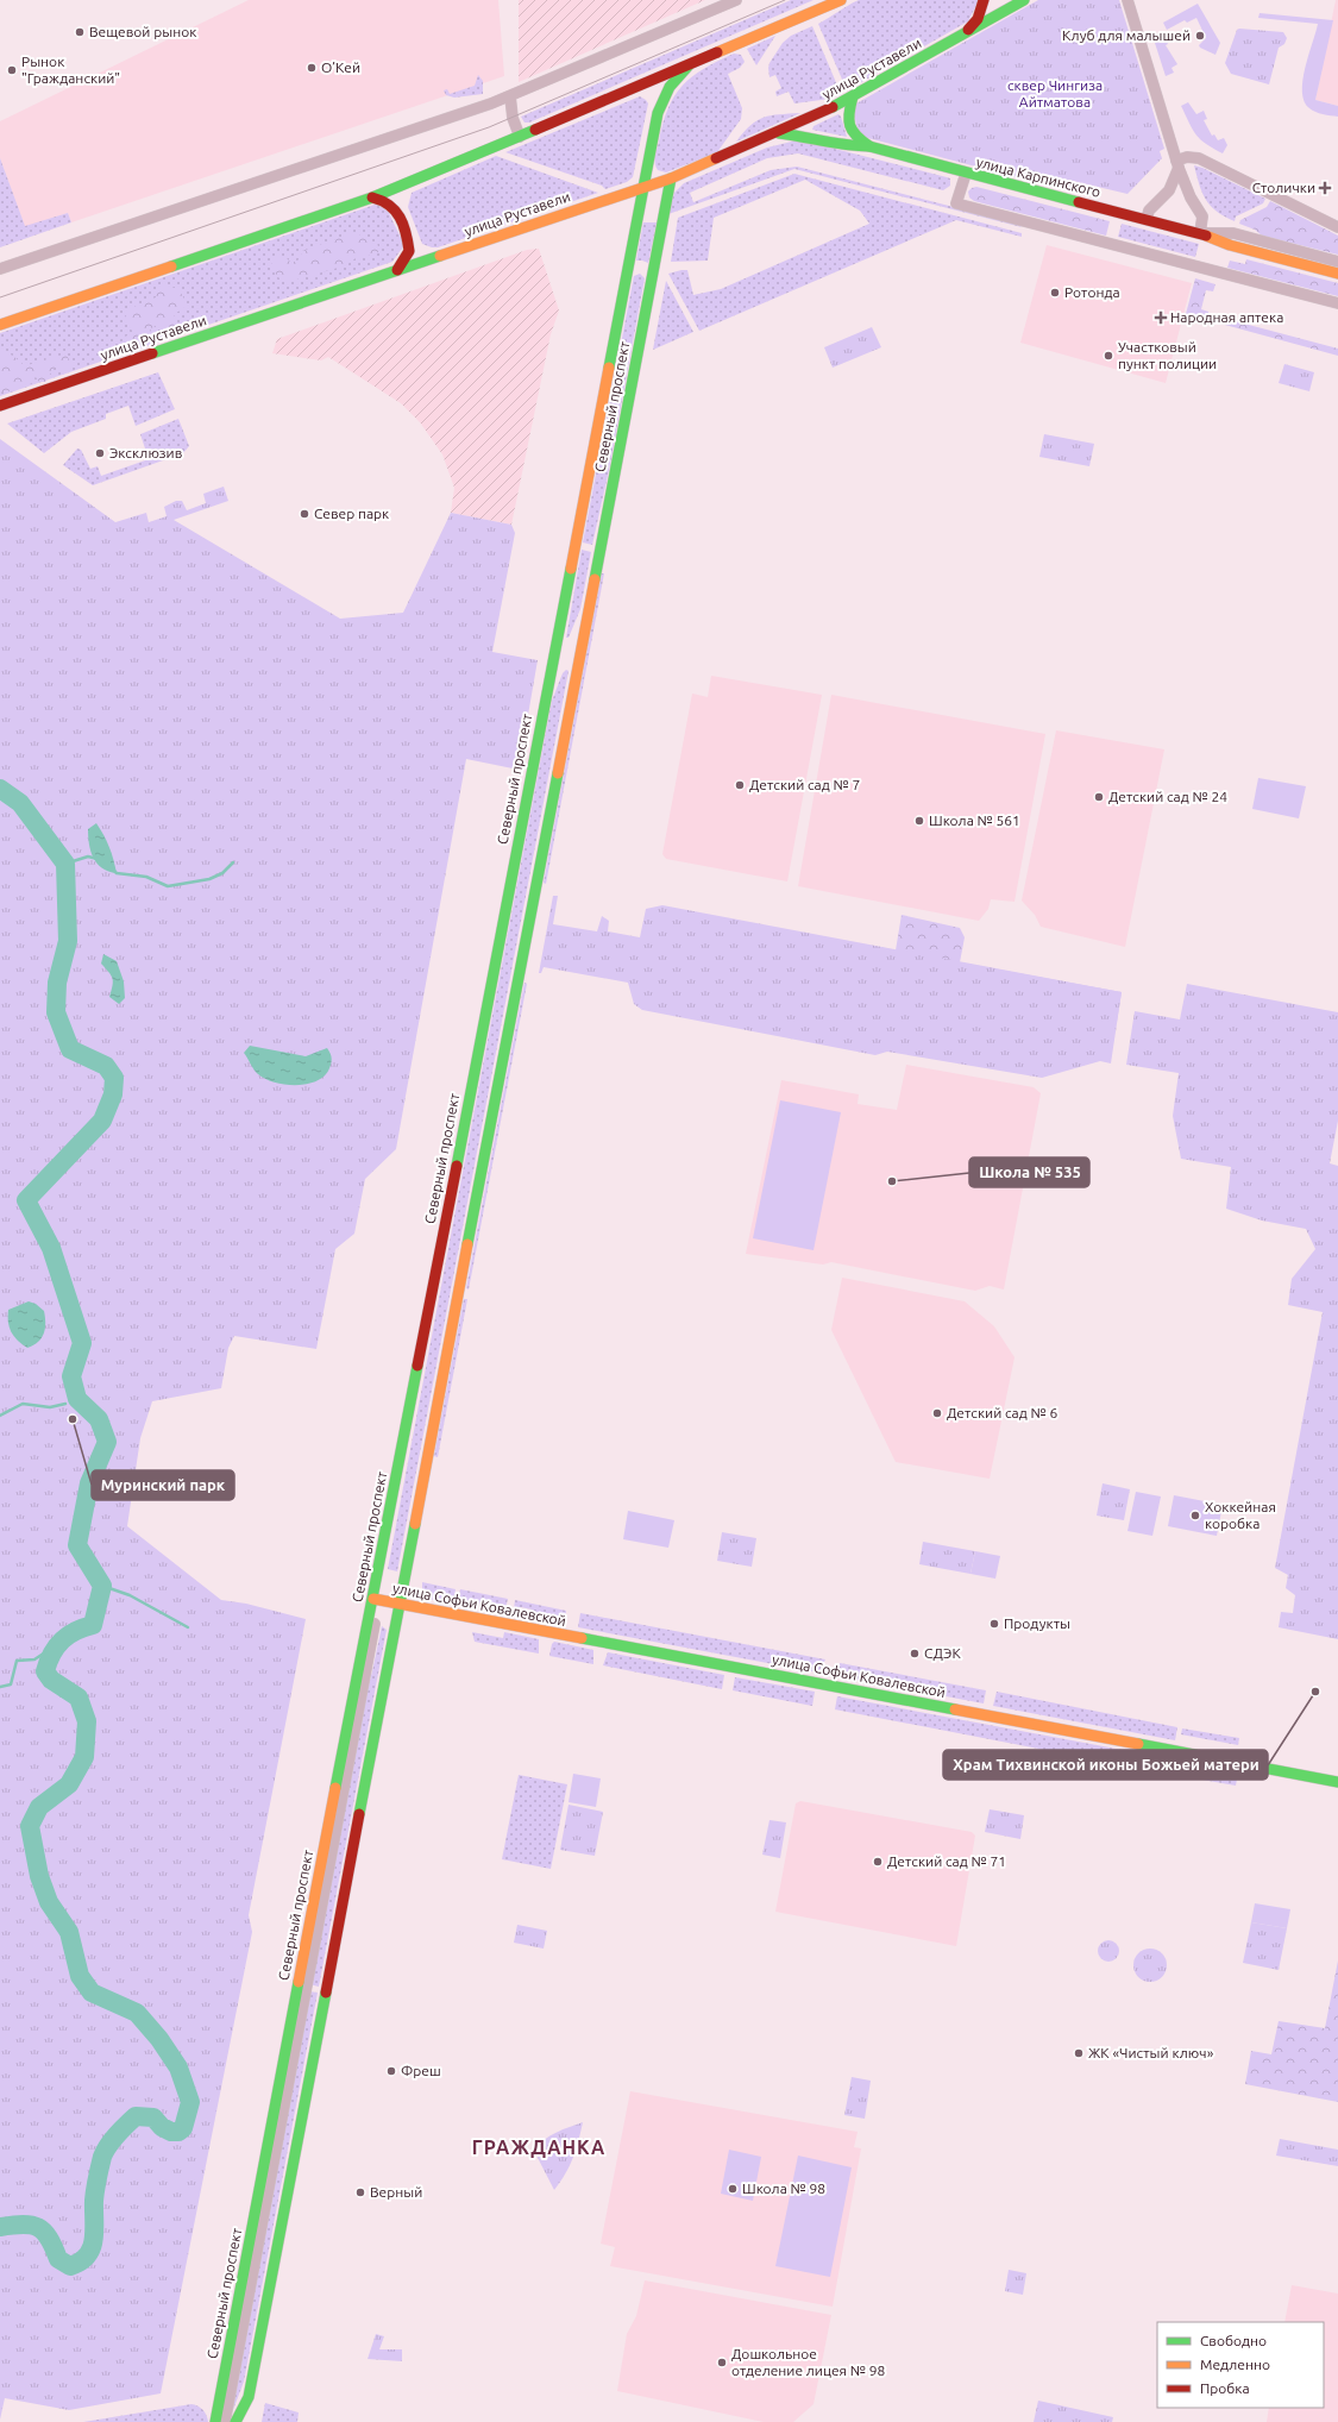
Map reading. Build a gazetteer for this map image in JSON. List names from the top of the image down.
{
  "streets": {
    "main road": [
      "улица Руставели",
      "улица Карпинского",
      "Северный проспект",
      "улица Софьи Ковалевской"
    ]
  },
  "crossings": [
    ["улица Руставели", "улица Карпинского"],
    ["улица Руставели", "Северный проспект"],
    ["Северный проспект", "улица Софьи Ковалевской"]
  ],
  "districts": ["ГРАЖДАНКА"],
  "parks": ["сквер Чингиза Айтматова"],
  "places": {
    "other": [
      "Вещевой рынок",
      "Клуб для малышей",
      "О’Кей",
      "Рынок \"Гражданский\"",
      "Ротонда",
      "Участковый пункт полиции",
      "Эксклюзив",
      "Север парк",
      "Детский сад № 7",
      "Детский сад № 24",
      "Школа № 561",
      "Школа № 535",
      "Детский сад № 6",
      "Муринский парк",
      "Хоккейная коробка",
      "Продукты",
      "СДЭК",
      "Храм Тихвинской иконы Божьей матери",
      "Детский сад № 71",
      "ЖК «Чистый ключ»",
      "Фреш",
      "Школа № 98",
      "Верный",
      "Дошкольное отделение лицея № 98"
    ],
    "health": ["Столички", "Народная аптека"]
  },
  "legend": ["Свободно", "Медленно", "Пробка"]
}
